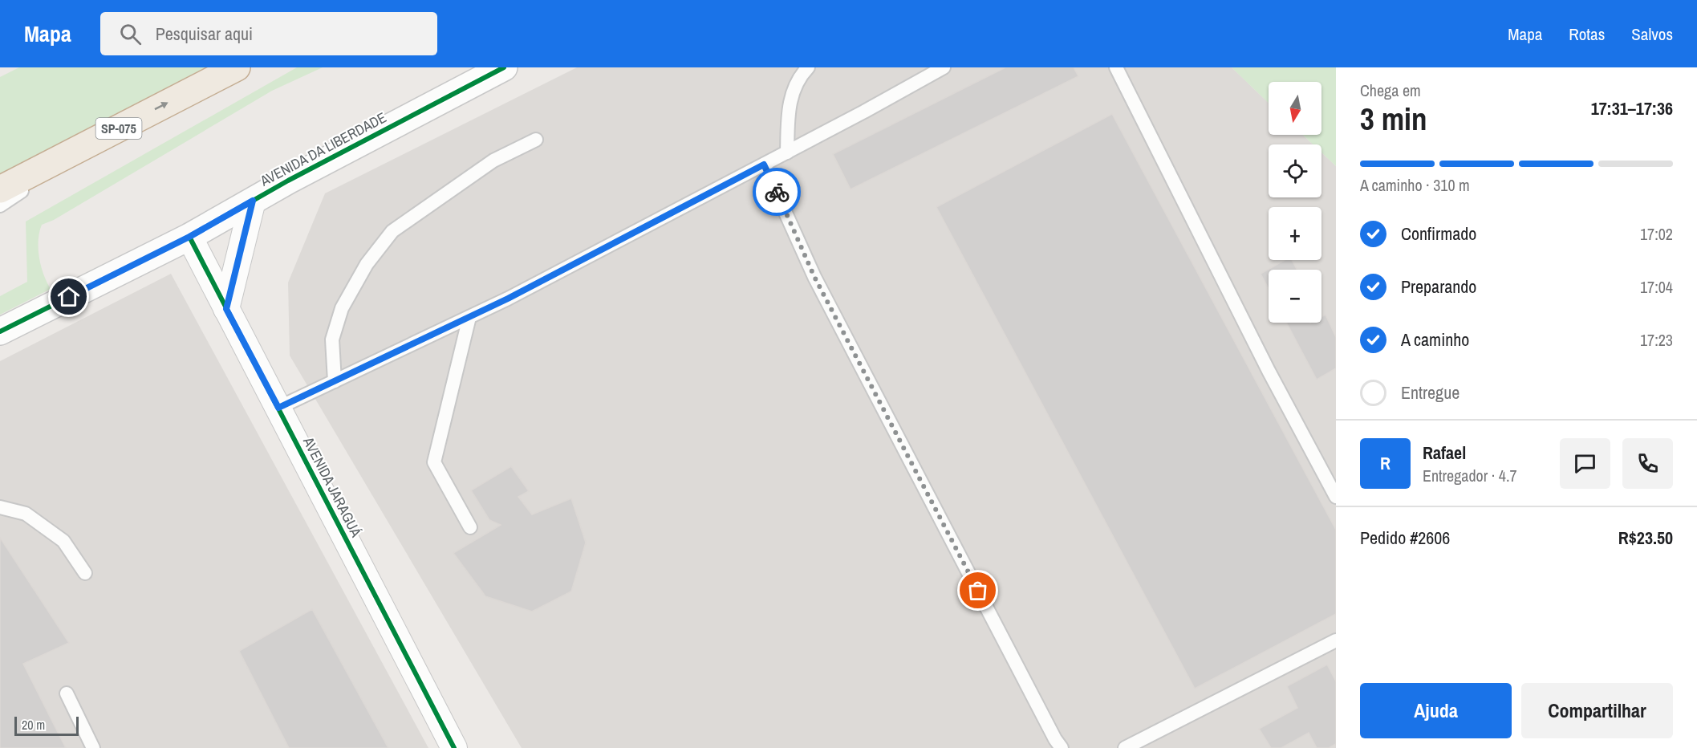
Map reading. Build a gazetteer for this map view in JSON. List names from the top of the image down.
{
  "streets": {
    "highway": ["SP-075"],
    "street": ["AVENIDA DA LIBERDADE", "AVENIDA JARAGUÁ"]
  },
  "crossings": [
    ["AVENIDA DA LIBERDADE", "AVENIDA JARAGUÁ"]
  ],
  "scale_bar": "20 m",
  "north": "bottom",
  "page": {
    "header": "Mapa",
    "search": "Pesquisar aqui",
    "nav": ["Mapa", "Rotas", "Salvos"],
    "heading": ["3 min", "Chega em", "17:31–17:36"],
    "panel": [
      "Rafael",
      "Entregador · 4.7",
      "Pedido #2606",
      "R$23.50"
    ],
    "map_buttons": ["+", "−"],
    "bar": "A caminho · 310 m",
    "list": [
      ["Confirmado", "17:02"],
      ["Preparando", "17:04"],
      ["A caminho", "17:23"],
      "Entregue"
    ],
    "round": "R",
    "buttons": ["Ajuda", "Compartilhar"],
    "scale": "20 m"
  }
}
